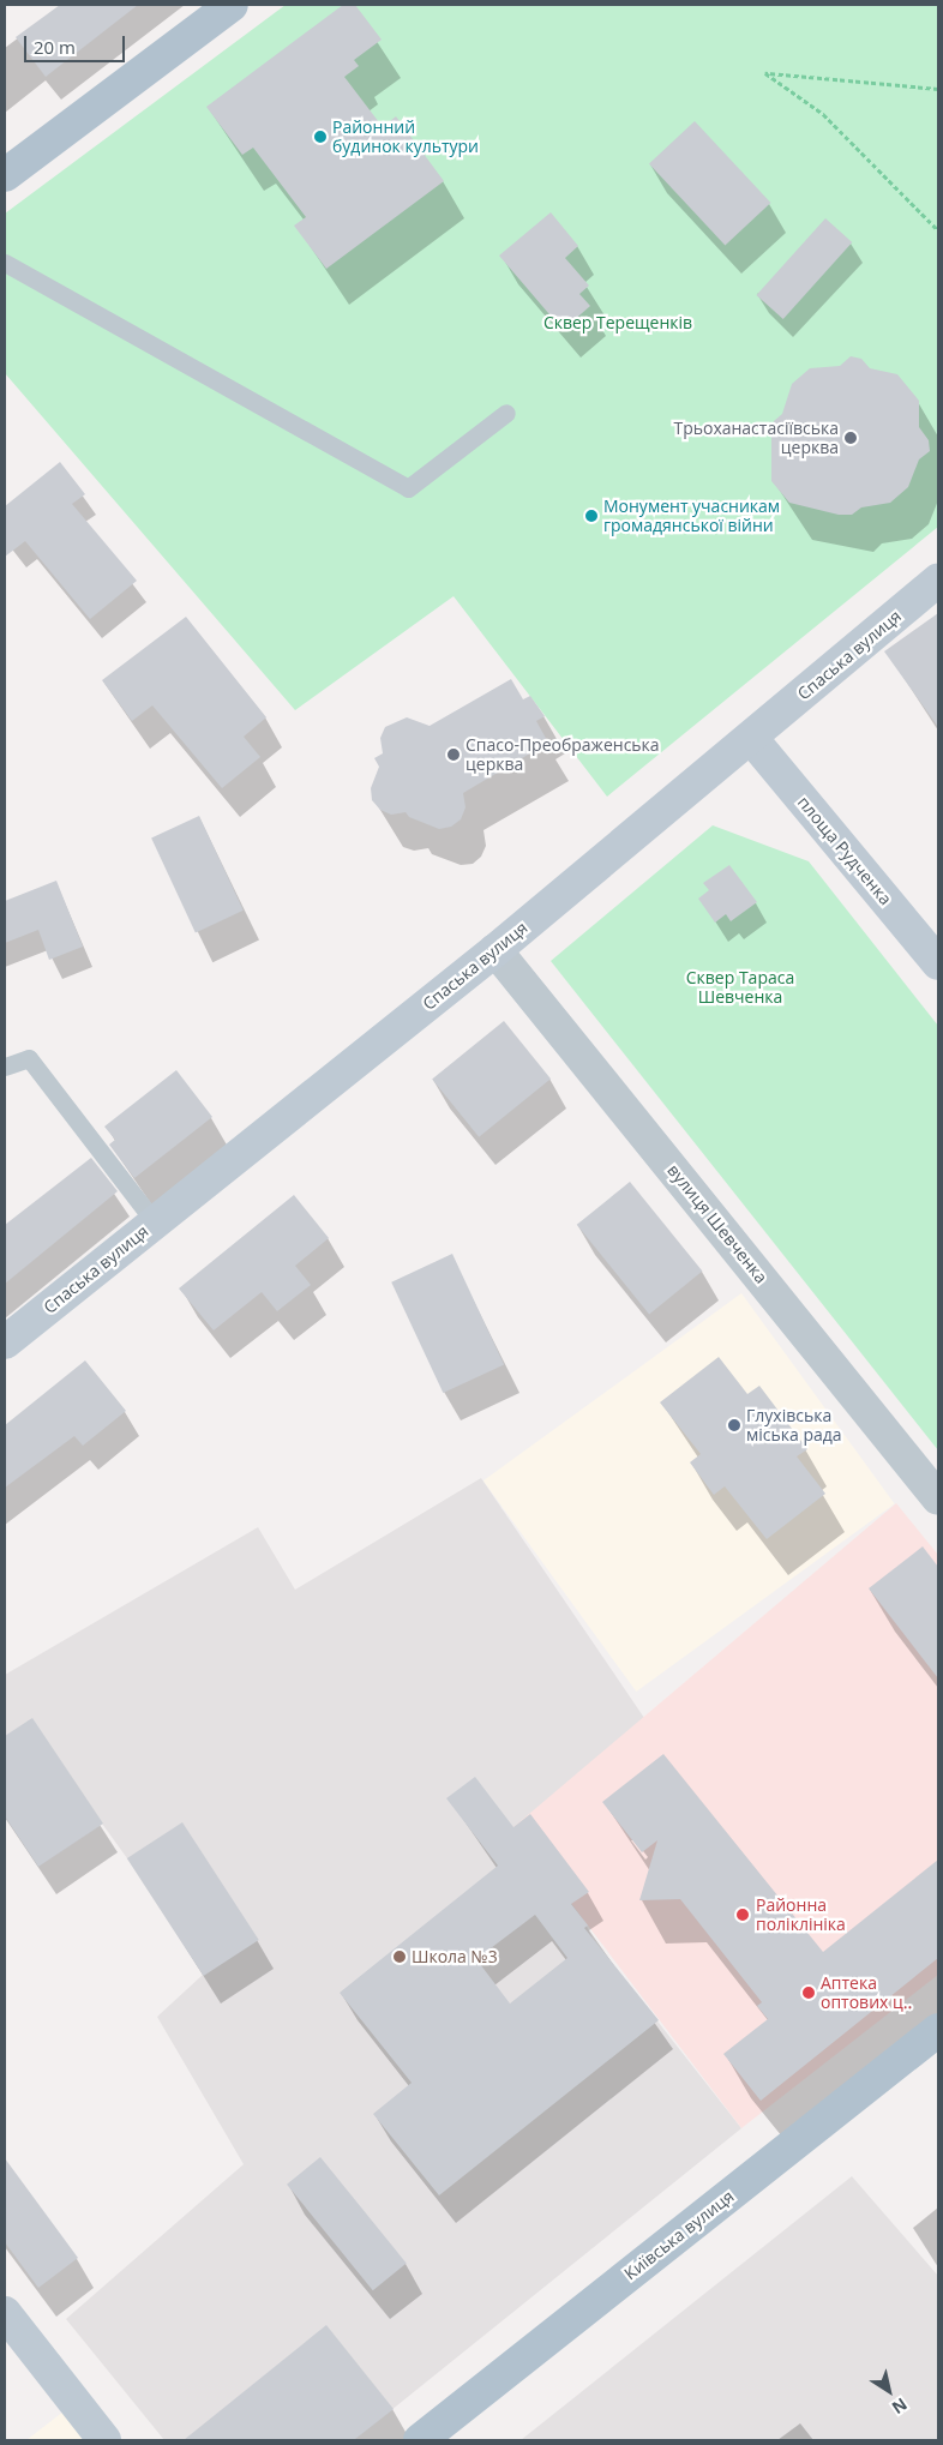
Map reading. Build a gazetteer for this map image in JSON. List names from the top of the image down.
{
  "streets": {
    "main road": ["Київська вулиця"],
    "street": ["Спаська вулиця", "площа Рудченка", "вулиця Шевченка"]
  },
  "crossings": [
    ["Спаська вулиця", "площа Рудченка"],
    ["Спаська вулиця", "вулиця Шевченка"]
  ],
  "parks": ["Сквер Терещенків", "Сквер Тараса Шевченка"],
  "places": [
    "Районний будинок культури",
    "Трьоханастасіївська церква",
    "Монумент учасникам громадянської війни",
    "Спасо-Преображенська церква",
    "Глухівська міська рада",
    "Районна поліклініка",
    "Школа №3",
    "Аптека оптових ц‥"
  ],
  "scale_bar": "20 m",
  "north": "bottom right"
}
